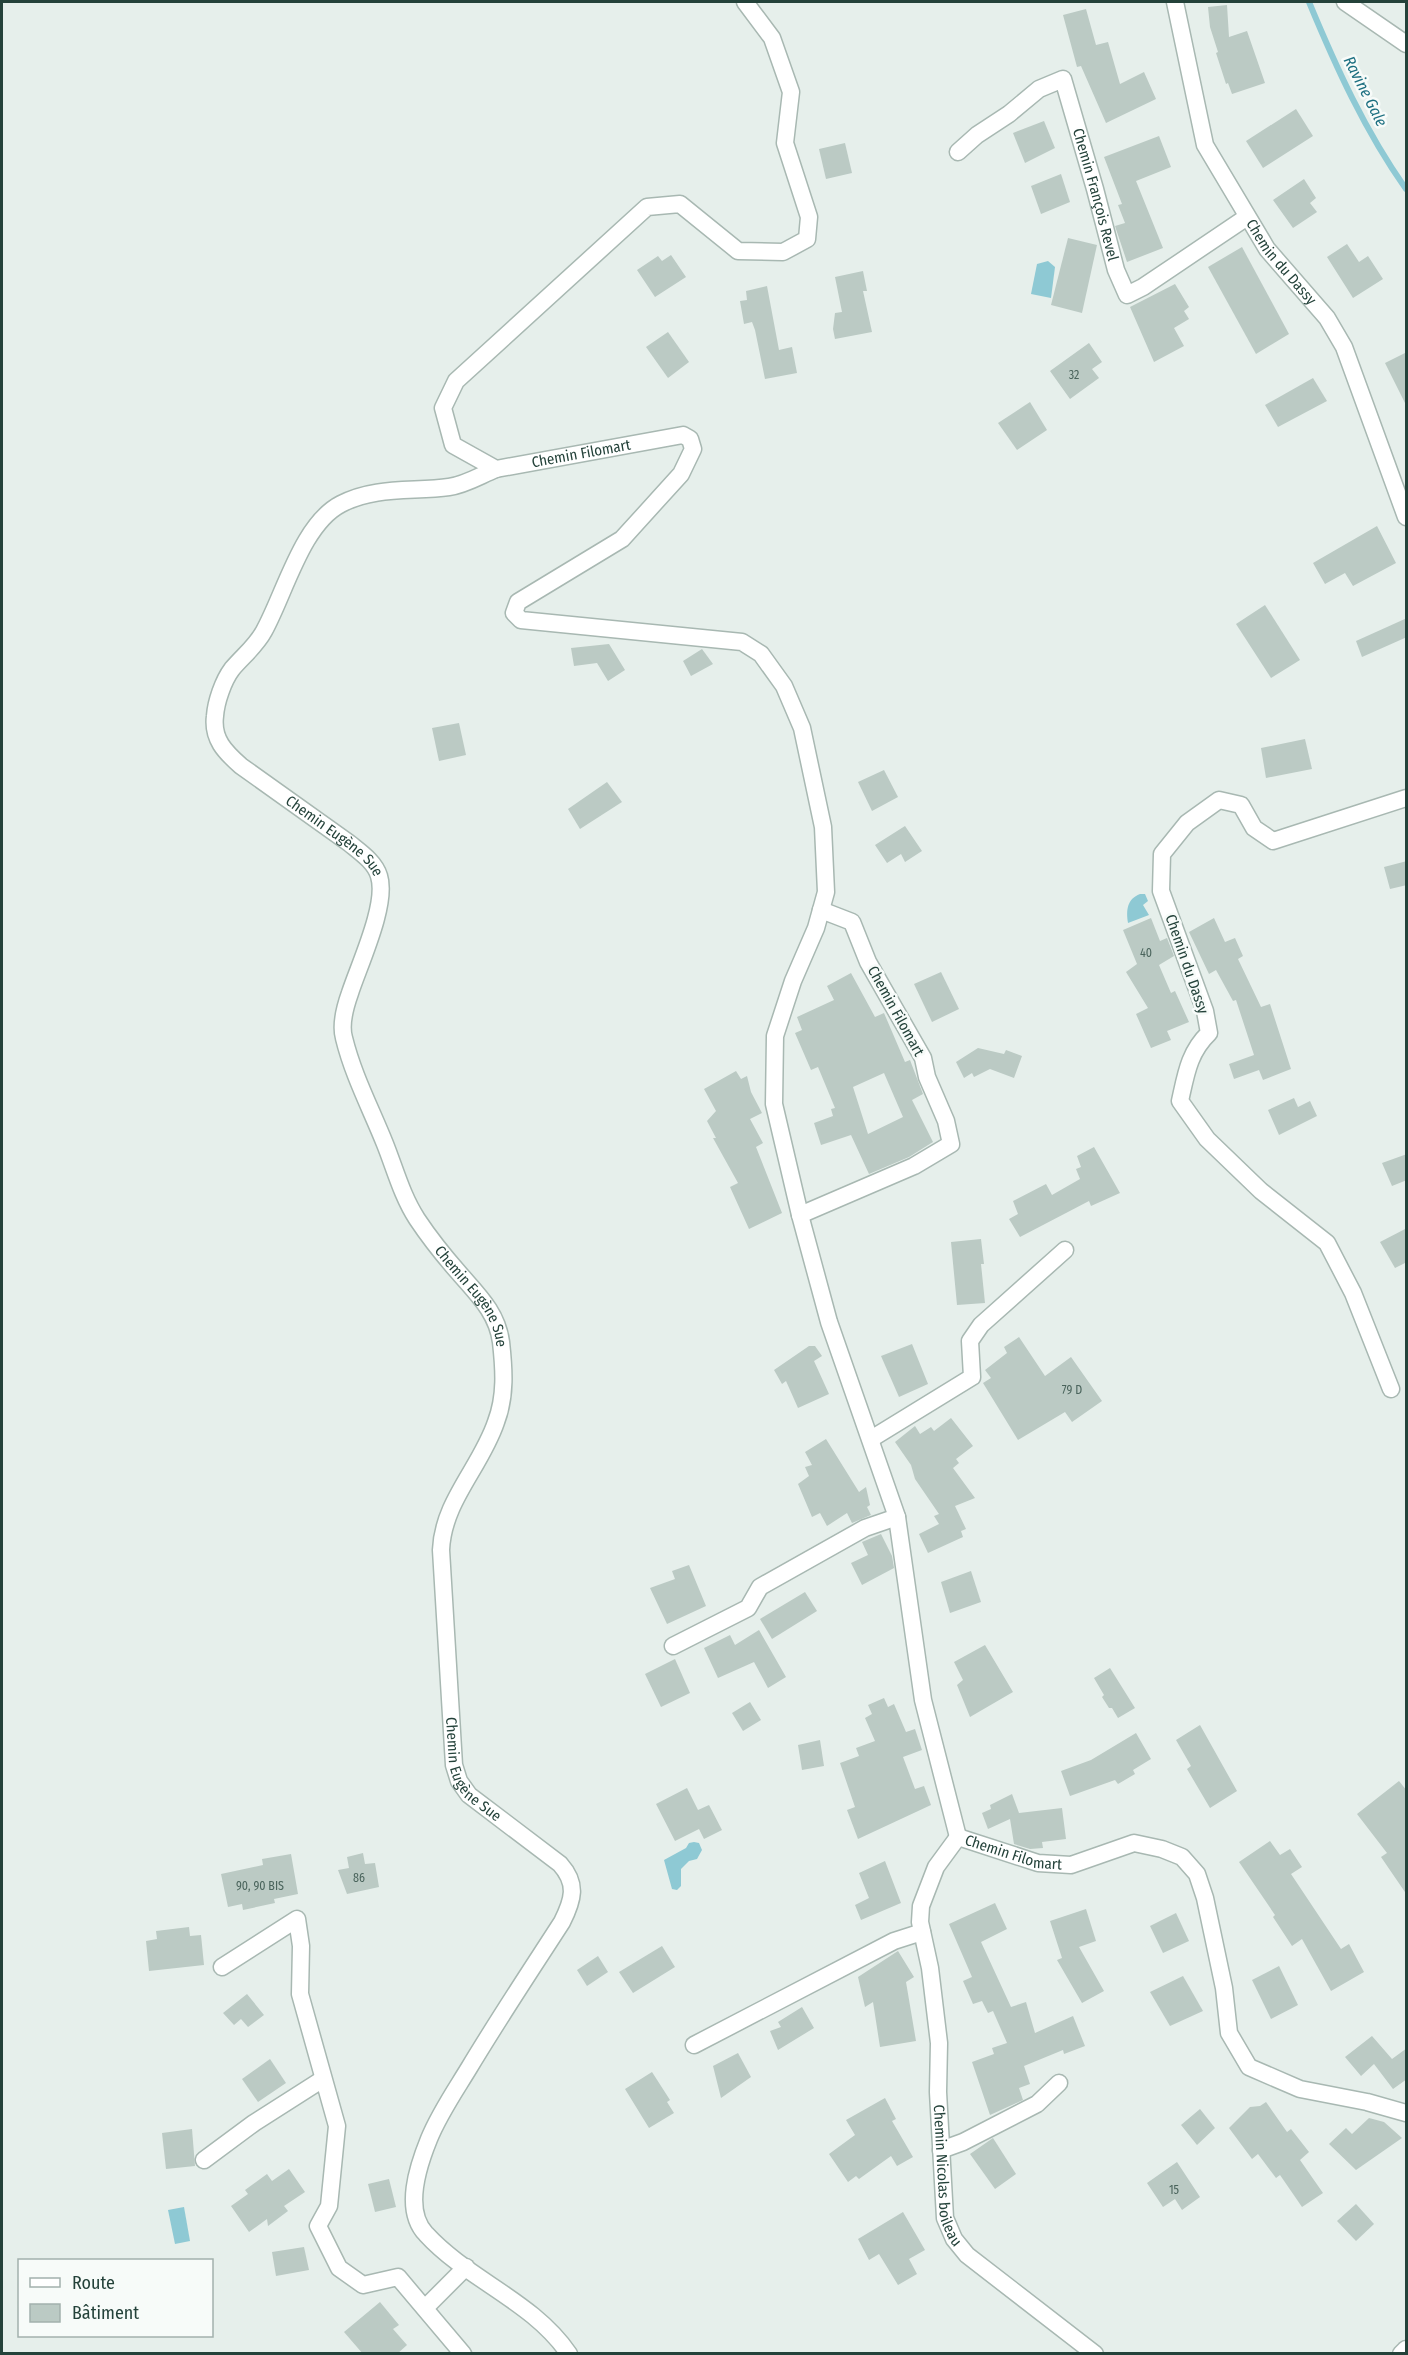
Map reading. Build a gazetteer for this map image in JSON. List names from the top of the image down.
{
  "streets": {
    "street": [
      "Chemin François Revel",
      "Chemin du Dassy",
      "Chemin Filomart",
      "Chemin Eugène Sue",
      "Chemin Nicolas boileau"
    ]
  },
  "crossings": [
    ["Chemin François Revel", "Chemin du Dassy"],
    ["Chemin Filomart", "Chemin Eugène Sue"],
    ["Chemin Filomart", "Chemin Nicolas boileau"]
  ],
  "water": ["Ravine Gale"],
  "house_numbers": [
    "32",
    "40",
    "79 D",
    "86",
    "90, 90 BIS",
    "15"
  ],
  "legend": ["Route", "Bâtiment"]
}
